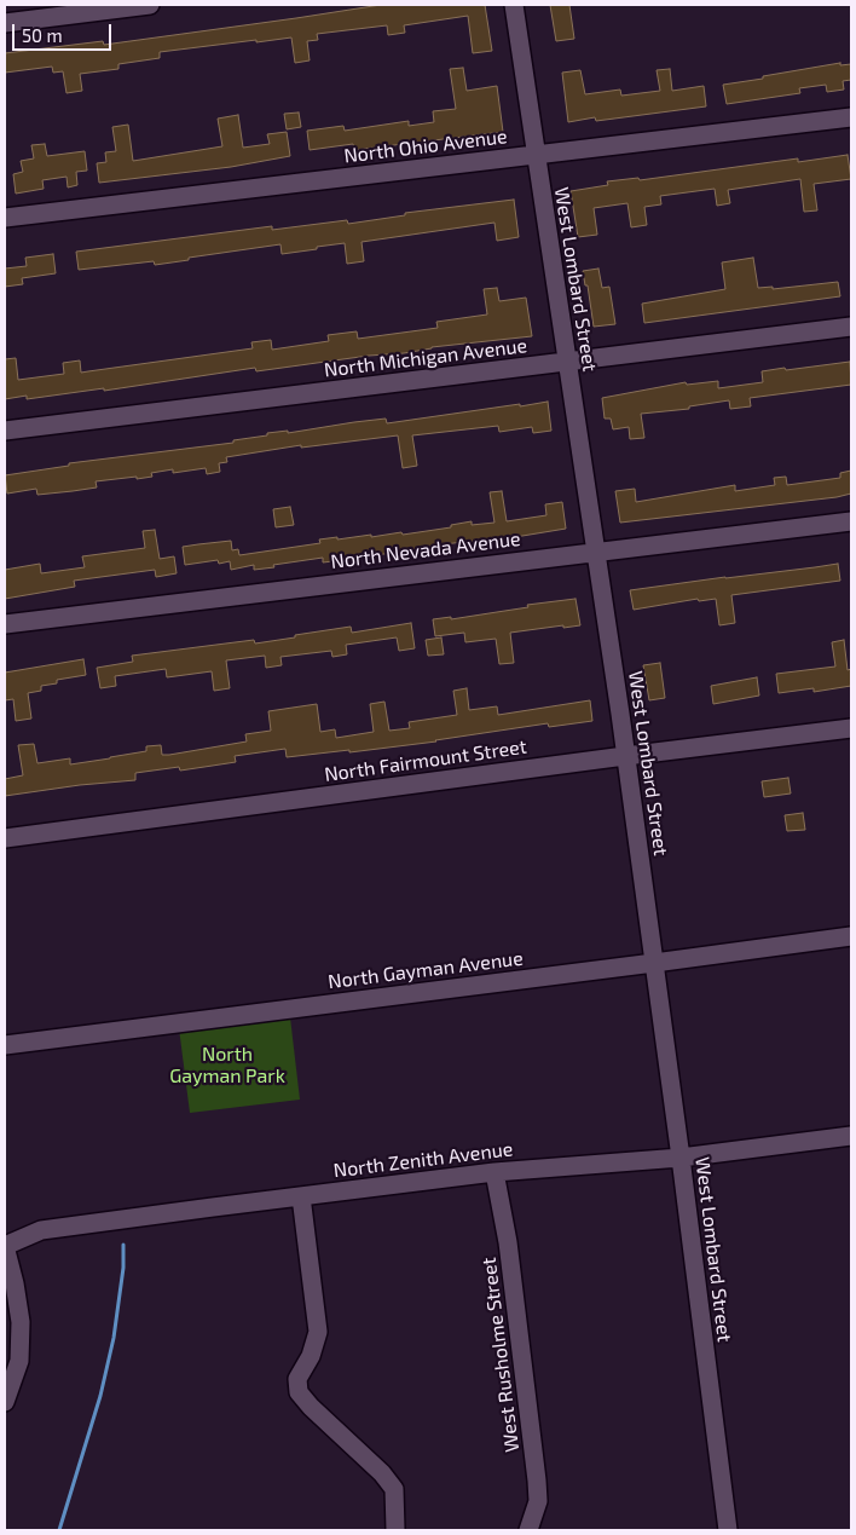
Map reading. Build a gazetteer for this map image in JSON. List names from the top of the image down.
{
  "streets": {
    "street": [
      "North Ohio Avenue",
      "West Lombard Street",
      "North Michigan Avenue",
      "North Nevada Avenue",
      "North Fairmount Street",
      "North Gayman Avenue",
      "North Zenith Avenue",
      "West Rusholme Street"
    ]
  },
  "crossings": [
    ["North Ohio Avenue", "West Lombard Street"],
    ["West Lombard Street", "North Michigan Avenue"],
    ["West Lombard Street", "North Nevada Avenue"],
    ["West Lombard Street", "North Fairmount Street"],
    ["West Lombard Street", "North Gayman Avenue"],
    ["West Lombard Street", "North Zenith Avenue"],
    ["North Zenith Avenue", "West Rusholme Street"]
  ],
  "parks": ["North Gayman Park"],
  "scale_bar": "50 m"
}
